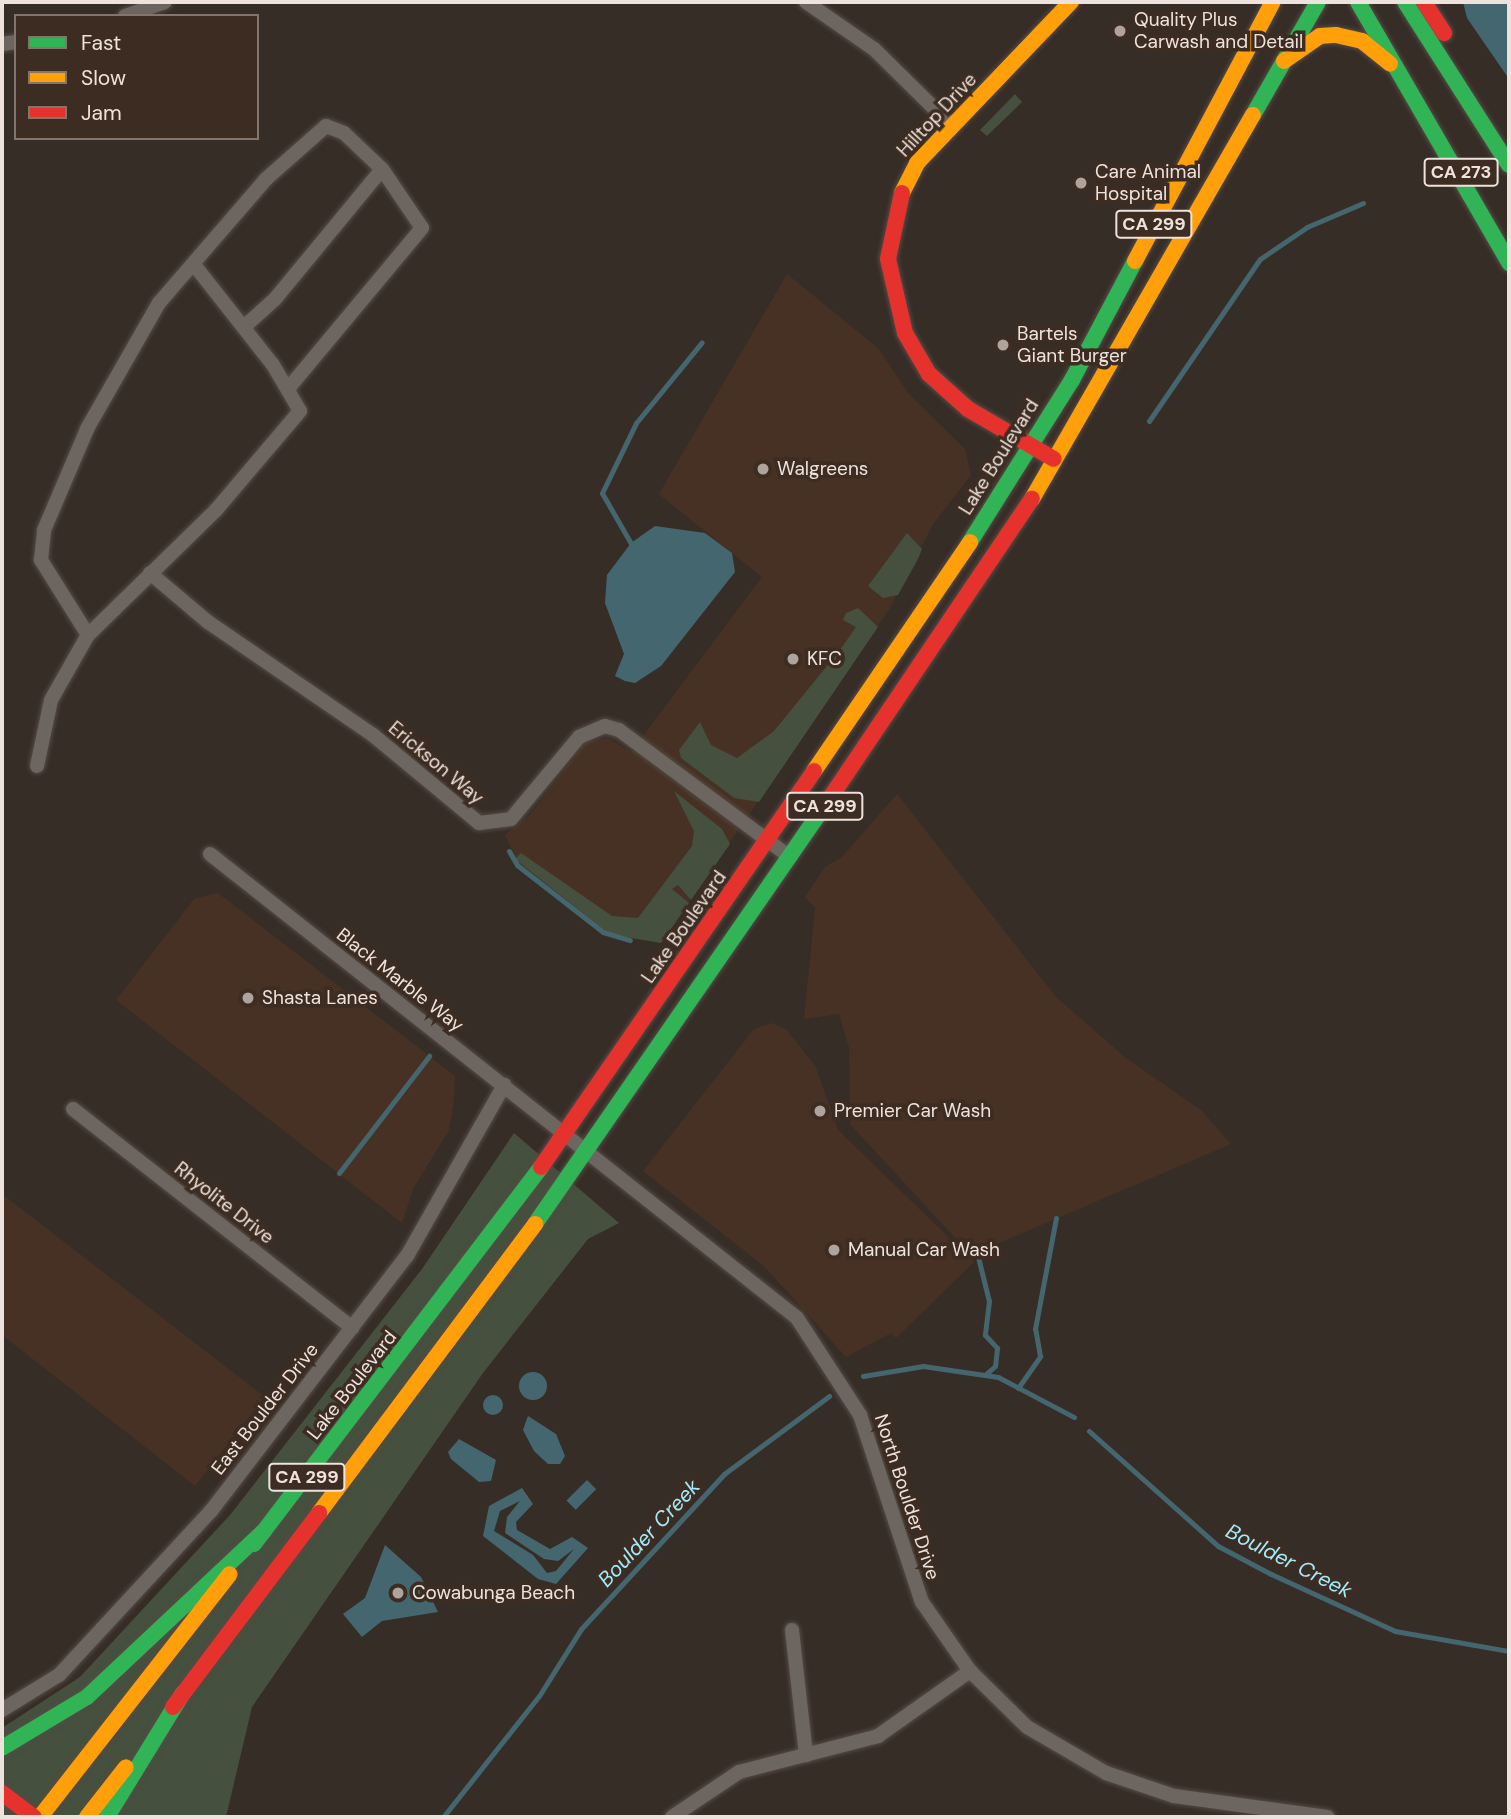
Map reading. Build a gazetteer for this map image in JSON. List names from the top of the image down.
{
  "streets": {
    "main road": [
      "Hilltop Drive",
      "CA 273",
      "CA 299",
      "Lake Boulevard"
    ],
    "street": [
      "Erickson Way",
      "Black Marble Way",
      "Rhyolite Drive",
      "East Boulder Drive",
      "North Boulder Drive"
    ]
  },
  "crossings": [
    ["Hilltop Drive", "CA 299"],
    ["Hilltop Drive", "Lake Boulevard"],
    ["CA 299", "Erickson Way"],
    ["CA 299", "North Boulder Drive"],
    ["Lake Boulevard", "Erickson Way"],
    ["Lake Boulevard", "Black Marble Way"],
    ["Lake Boulevard", "North Boulder Drive"],
    ["Black Marble Way", "East Boulder Drive"],
    ["Black Marble Way", "North Boulder Drive"],
    ["Rhyolite Drive", "East Boulder Drive"]
  ],
  "water": ["Boulder Creek"],
  "places": [
    "Quality Plus Carwash and Detail",
    "Care Animal Hospital",
    "Bartels Giant Burger",
    "Walgreens",
    "KFC",
    "Shasta Lanes",
    "Premier Car Wash",
    "Manual Car Wash",
    "Cowabunga Beach"
  ],
  "legend": ["Fast", "Slow", "Jam"]
}
